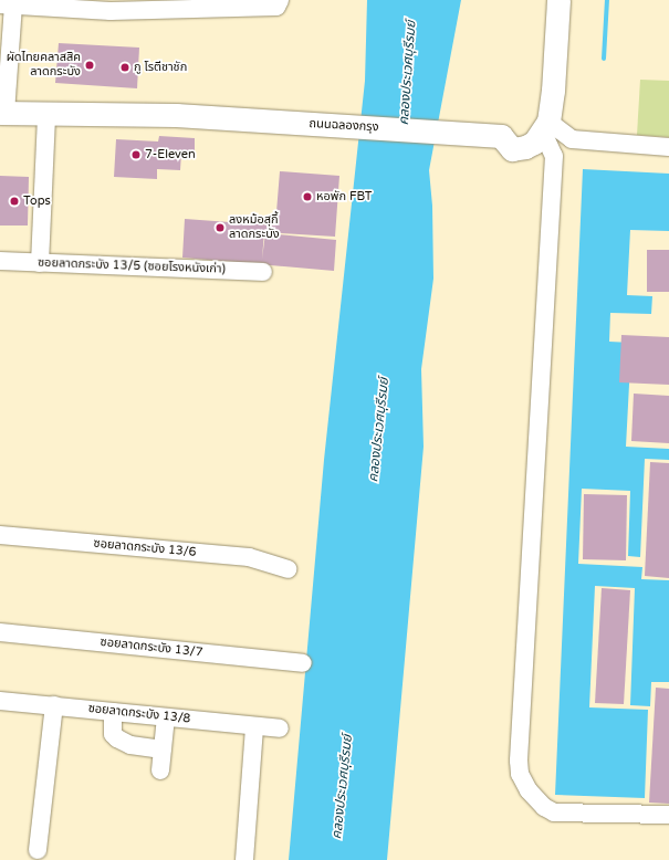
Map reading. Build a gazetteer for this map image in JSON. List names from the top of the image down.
{
  "streets": {
    "main road": ["ถนนฉลองกรุง"],
    "street": [
      "ซอยลาดกระบัง 13/5 (ซอยโรงหนังเก่า)",
      "ซอยลาดกระบัง 13/6",
      "ซอยลาดกระบัง 13/7",
      "ซอยลาดกระบัง 13/8"
    ]
  },
  "water": ["คลองประเวศบุรีรมย์"],
  "places": [
    "ผัดไทยคลาสสิค ลาดกระบัง",
    "กู โรตีชาชัก",
    "7-Eleven",
    "หอพัก FBT",
    "Tops",
    "ลงหม้อสุกี้ ลาดกระบัง"
  ]
}
